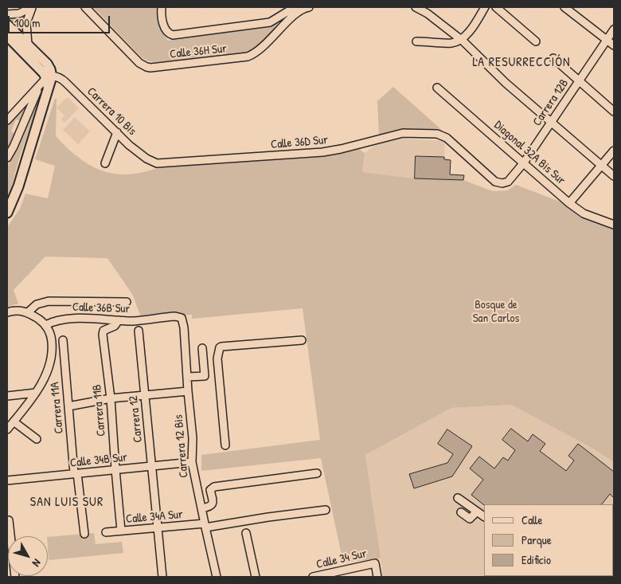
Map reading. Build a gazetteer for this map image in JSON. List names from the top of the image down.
{
  "streets": {
    "street": [
      "Calle 36H Sur",
      "Carrera 12B",
      "Carrera 10 Bis",
      "Calle 36D Sur",
      "Diagonal 32A Bis Sur",
      "Calle 36B Sur",
      "Carrera 11A",
      "Carrera 11B",
      "Carrera 12",
      "Carrera 12 Bis",
      "Calle 34B Sur",
      "Calle 34A Sur",
      "Calle 34 Sur"
    ]
  },
  "crossings": [
    ["Carrera 12B", "Calle 36D Sur"],
    ["Carrera 12B", "Diagonal 32A Bis Sur"],
    ["Carrera 10 Bis", "Calle 36D Sur"],
    ["Calle 36B Sur", "Carrera 11B"],
    ["Calle 36B Sur", "Carrera 12 Bis"],
    ["Carrera 11A", "Calle 34B Sur"],
    ["Carrera 11B", "Calle 34B Sur"],
    ["Carrera 11B", "Calle 34A Sur"],
    ["Carrera 12", "Calle 34B Sur"],
    ["Carrera 12", "Calle 34A Sur"],
    ["Carrera 12 Bis", "Calle 34B Sur"],
    ["Carrera 12 Bis", "Calle 34A Sur"]
  ],
  "districts": ["LA RESURRECCIÓN", "SAN LUIS SUR"],
  "parks": ["Bosque de San Carlos"],
  "legend": ["Calle", "Parque", "Edificio"],
  "scale_bar": "100 m",
  "north": "bottom right"
}
